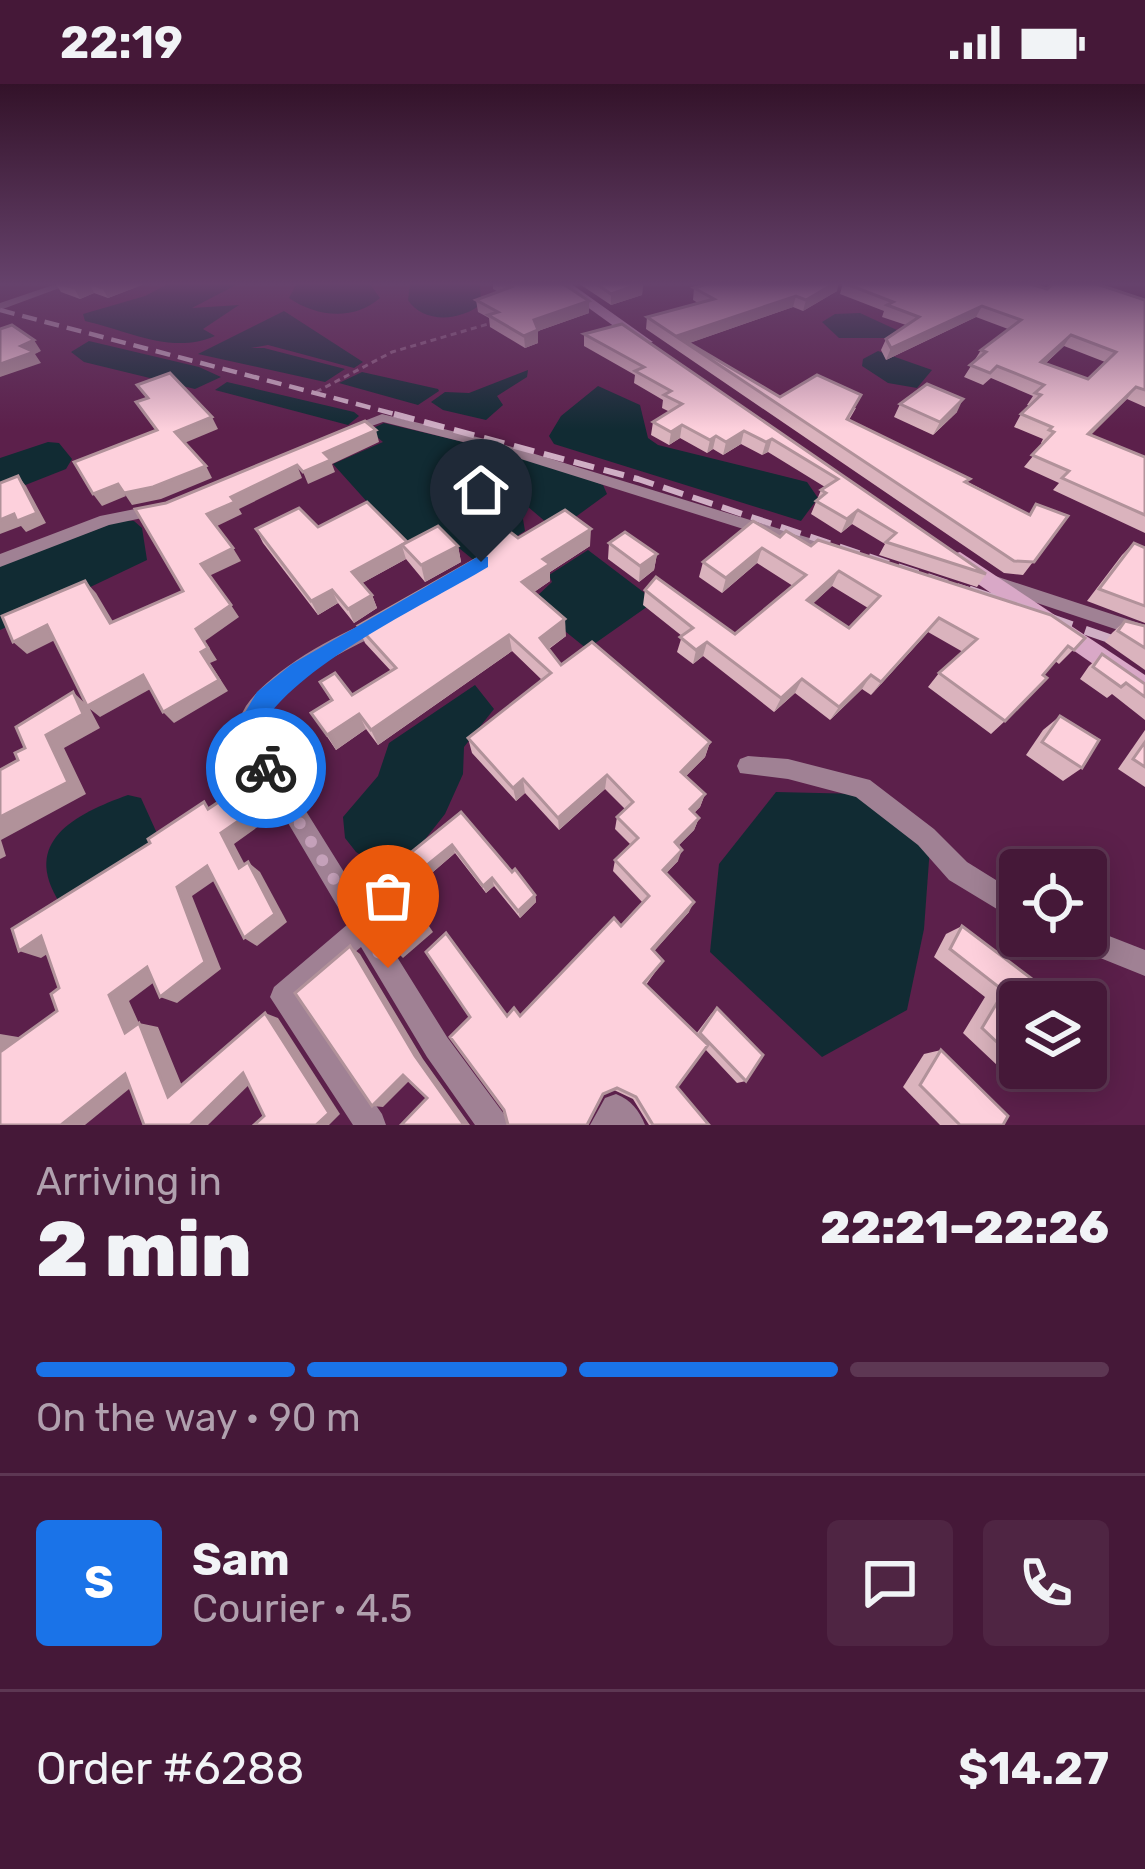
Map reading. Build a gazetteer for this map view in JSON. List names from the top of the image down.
{
  "page": {
    "status": "22:19",
    "heading": ["2 min", "Arriving in", "22:21–22:26"],
    "panel": [
      "Sam",
      "Courier · 4.5",
      "Order #6288",
      "$14.27"
    ],
    "bar": "On the way · 90 m",
    "round": "S"
  }
}
